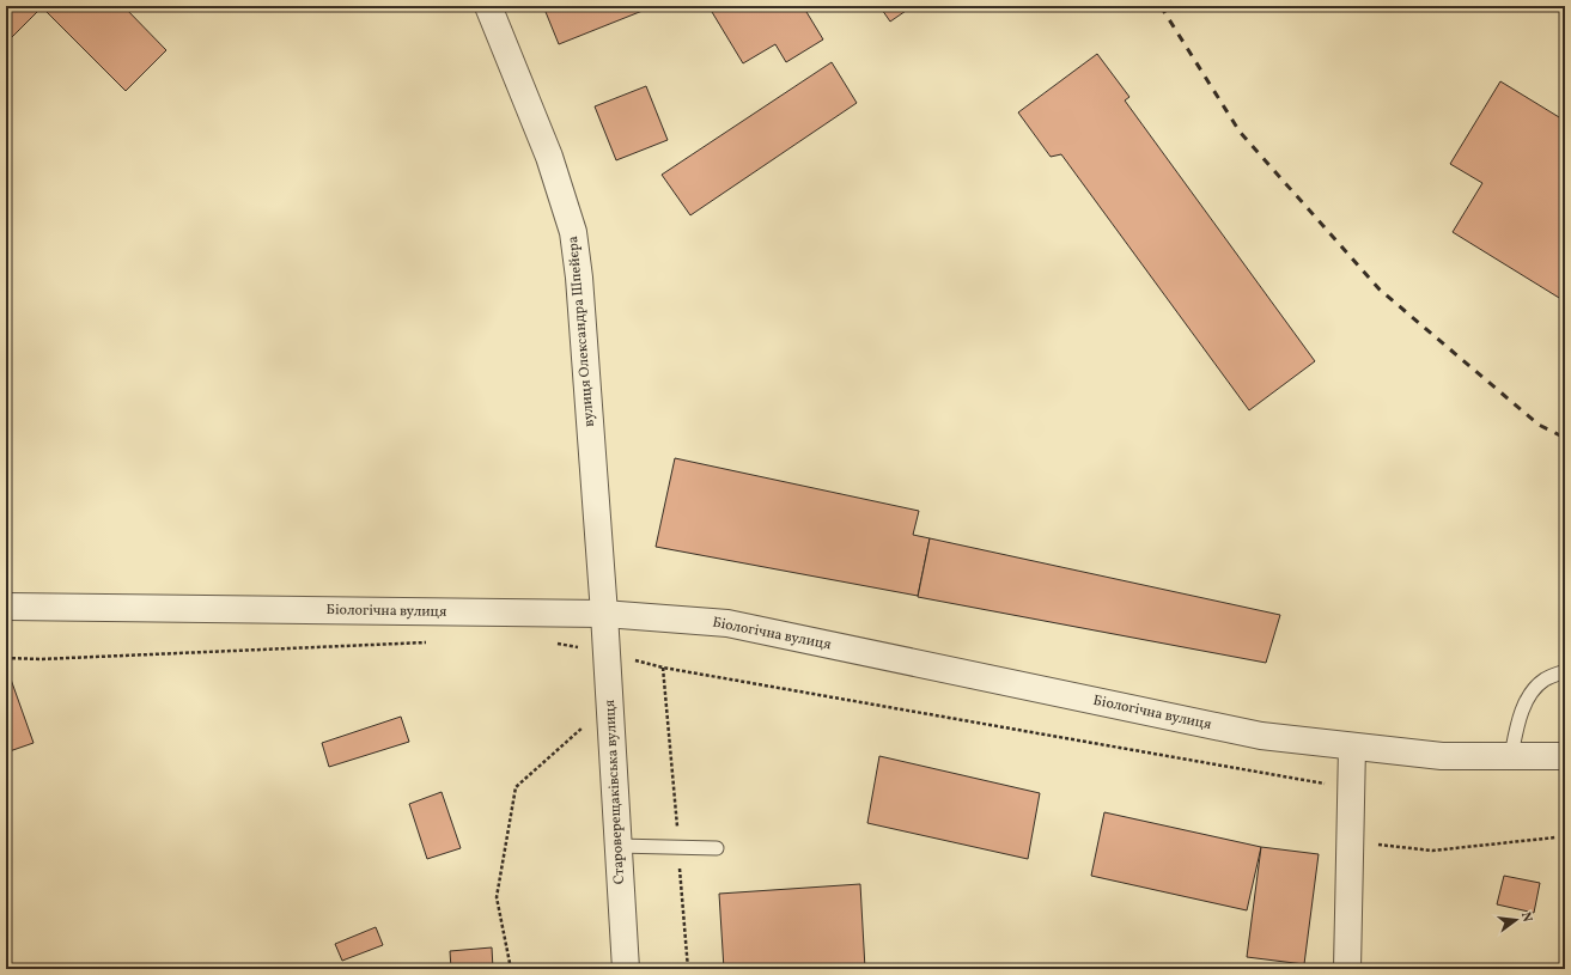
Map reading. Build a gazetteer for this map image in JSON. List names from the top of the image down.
{
  "streets": {
    "street": ["вулиця Олександра Шпейєра", "Біологічна вулиця", "Староверещаківська вулиця"]
  },
  "crossings": [
    ["вулиця Олександра Шпейєра", "Біологічна вулиця"],
    ["вулиця Олександра Шпейєра", "Староверещаківська вулиця"],
    ["Біологічна вулиця", "Староверещаківська вулиця"]
  ],
  "north": "right"
}
